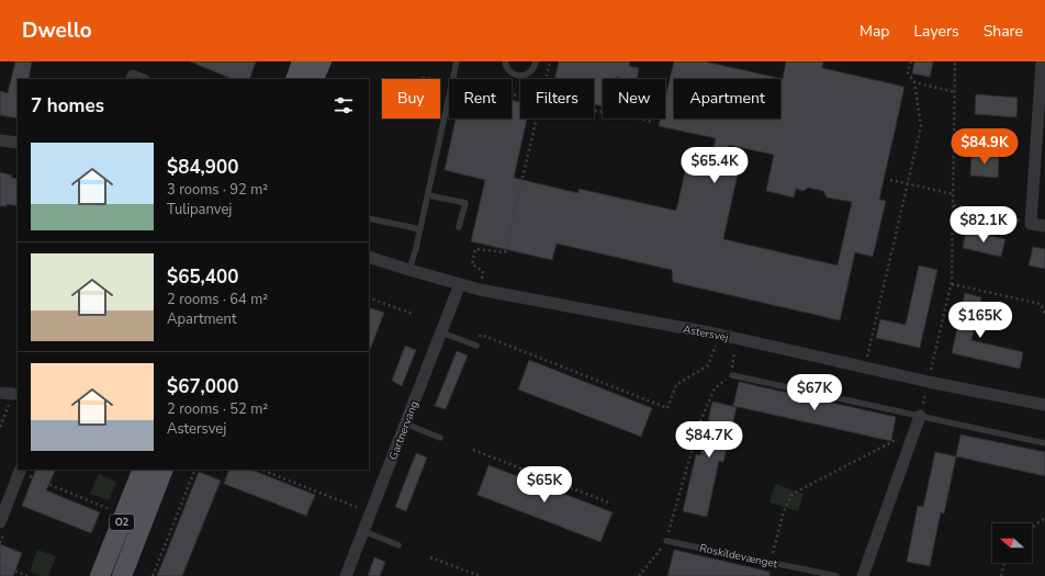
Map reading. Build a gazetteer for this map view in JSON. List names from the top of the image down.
{
  "streets": {
    "main road": ["O2"],
    "street": ["Astersvej", "Gartnervang"],
    "lane": ["Roskildevænget"]
  },
  "crossings": [
    ["Astersvej", "Gartnervang"]
  ],
  "north": "left",
  "page": {
    "header": "Dwello",
    "nav": ["Map", "Layers", "Share"],
    "chip": [
      "Buy",
      "Rent",
      "Filters",
      "New",
      "Apartment"
    ],
    "heading": "7 homes",
    "price": [
      "$84.9K",
      "$65.4K",
      "$82.1K",
      "$165K",
      "$67K",
      "$84.7K",
      "$65K"
    ],
    "list": [
      {
        "name": "$84,900",
        "note": "3 rooms · 92 m² · Tulipanvej"
      },
      {
        "name": "$65,400",
        "note": "2 rooms · 64 m² · Apartment"
      },
      {
        "name": "$67,000",
        "note": "2 rooms · 52 m² · Astersvej"
      }
    ]
  }
}
